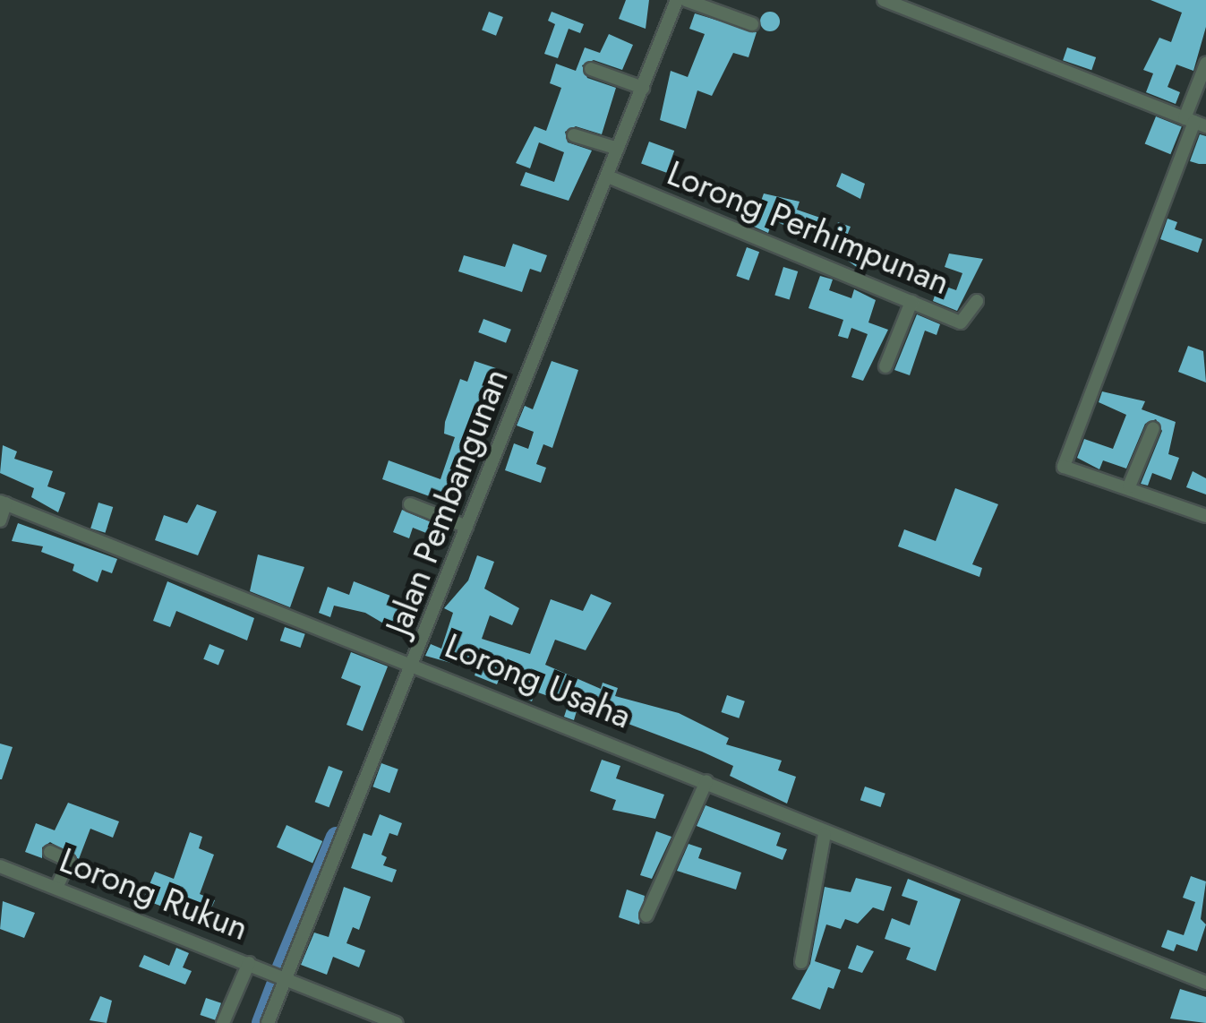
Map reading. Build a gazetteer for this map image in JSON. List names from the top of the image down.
{
  "streets": {
    "street": [
      "Lorong Perhimpunan",
      "Jalan Pembangunan",
      "Lorong Usaha",
      "Lorong Rukun"
    ]
  },
  "crossings": [
    ["Lorong Perhimpunan", "Jalan Pembangunan"],
    ["Jalan Pembangunan", "Lorong Usaha"],
    ["Jalan Pembangunan", "Lorong Rukun"]
  ]
}
